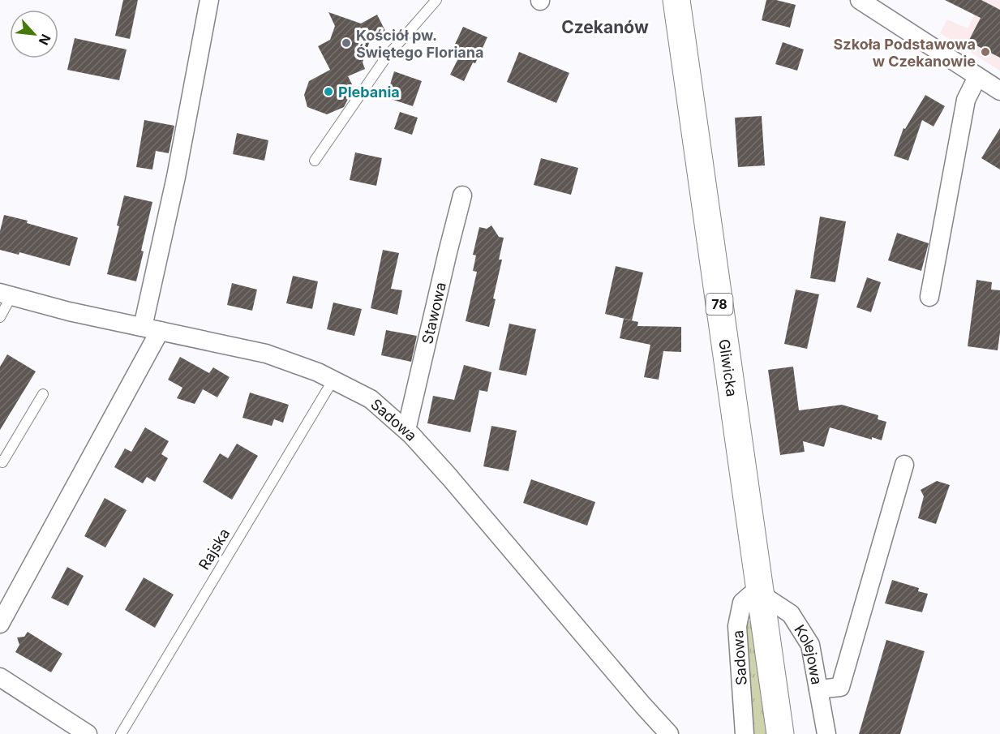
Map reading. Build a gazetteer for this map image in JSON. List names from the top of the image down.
{
  "streets": {
    "main road": ["78", "Gliwicka"],
    "street": ["Stawowa", "Sadowa", "Kolejowa"],
    "lane": ["Rajska"]
  },
  "crossings": [
    ["Stawowa", "Sadowa"],
    ["Gliwicka", "Sadowa"],
    ["Gliwicka", "Kolejowa"],
    ["Sadowa", "Rajska"],
    ["Sadowa", "Kolejowa"]
  ],
  "districts": ["Czekanów"],
  "places": ["Kościół pw. Świętego Floriana", "Szkoła Podstawowa w Czekanowie", "Plebania"],
  "north": "bottom right"
}
